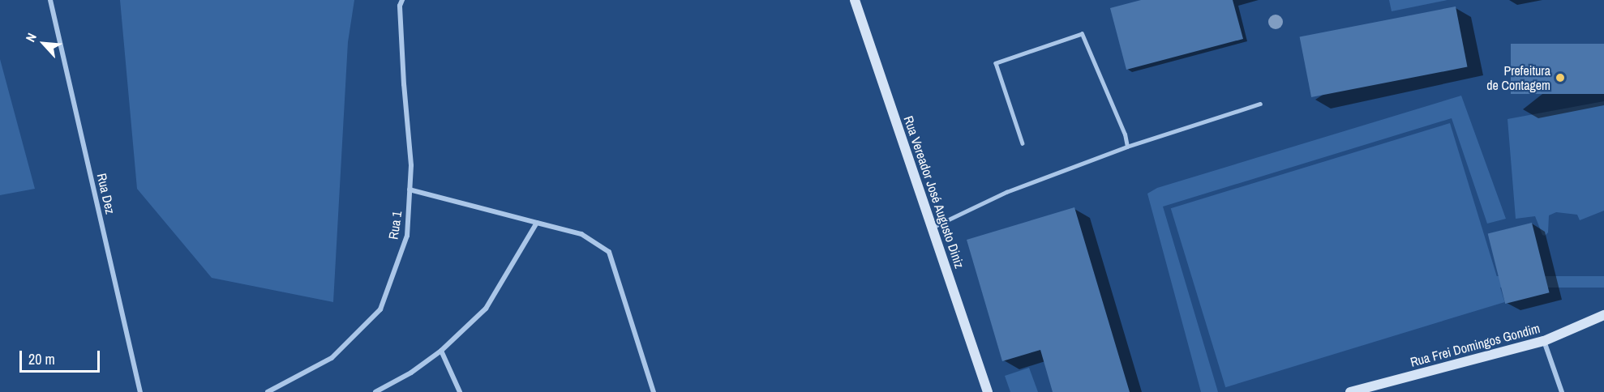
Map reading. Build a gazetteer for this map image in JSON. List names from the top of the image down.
{
  "streets": {
    "street": [
      "Rua Vereador José Augusto Diniz",
      "Rua Dez",
      "Rua 1",
      "Rua Frei Domingos Gondim"
    ]
  },
  "places": ["Prefeitura de Contagem"],
  "scale_bar": "20 m",
  "north": "top left"
}
